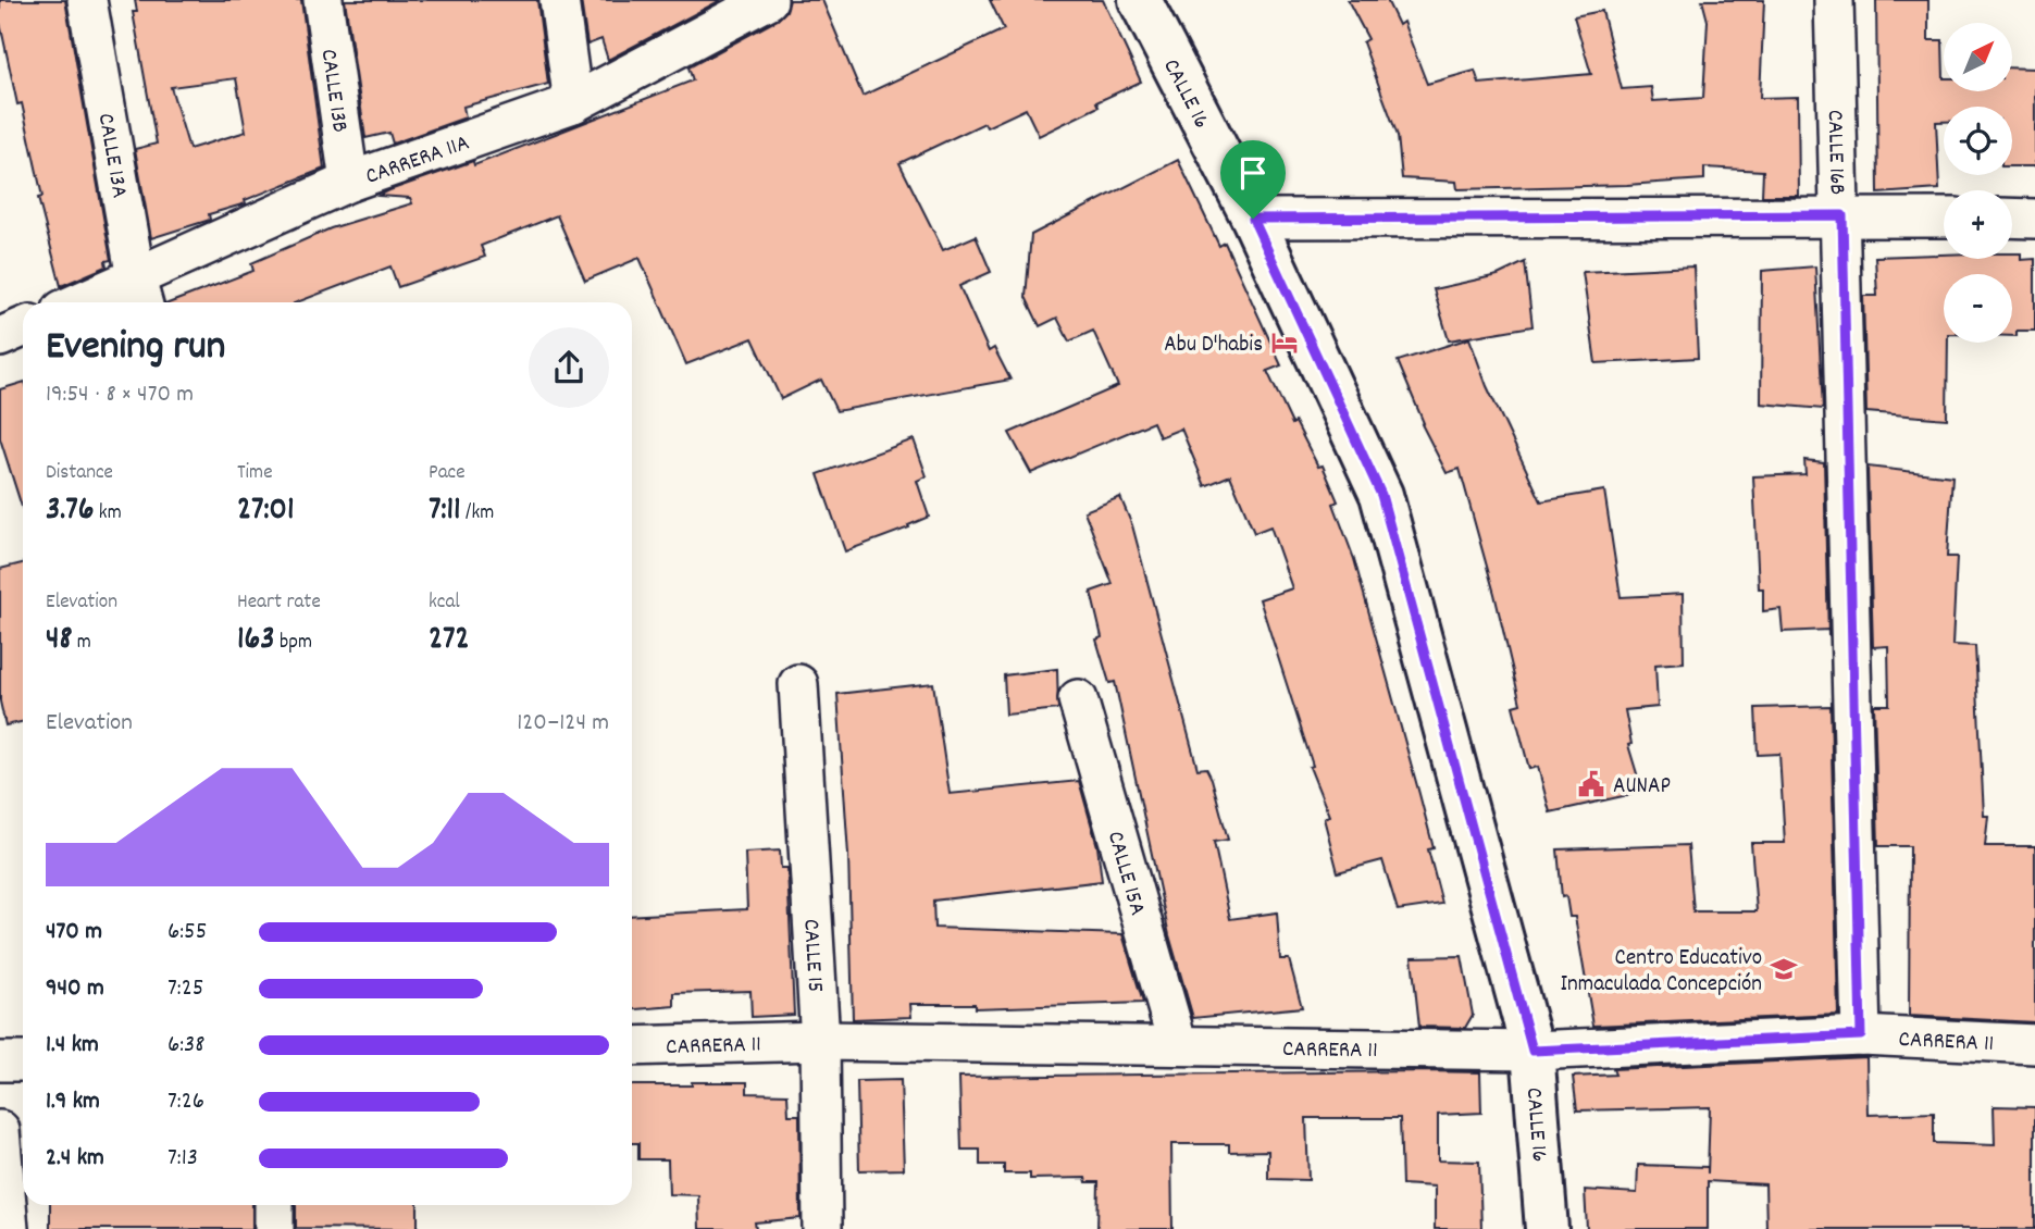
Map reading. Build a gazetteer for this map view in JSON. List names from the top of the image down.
{
  "streets": {
    "main road": ["CALLE 16"],
    "street": [
      "CALLE 13B",
      "CALLE 16B",
      "CALLE 13A",
      "CARRERA 11A",
      "CALLE 15A",
      "CALLE 15",
      "CARRERA 11"
    ]
  },
  "crossings": [
    ["CALLE 13B", "CARRERA 11A"],
    ["CALLE 16", "CARRERA 11"],
    ["CALLE 16B", "CARRERA 11"],
    ["CALLE 13A", "CARRERA 11A"],
    ["CALLE 15A", "CARRERA 11"],
    ["CALLE 15", "CARRERA 11"]
  ],
  "places": {
    "hotel": ["Abu D'habis"],
    "public building": ["AUNAP"],
    "school or university": ["Centro Educativo Inmaculada Concepción"]
  },
  "north": "top right",
  "page": {
    "map_buttons": ["+", "−"],
    "heading": ["Evening run", "19:54 · 8 × 470 m"],
    "stats": [
      ["Distance", "3.76 km"],
      ["Time", "27:01"],
      ["Pace", "7:11 /km"],
      ["Elevation", "48 m"],
      ["Heart rate", "163 bpm"],
      ["kcal", "272"]
    ],
    "chart": ["Elevation", "120–124 m"],
    "list": [
      {
        "name": "470 m",
        "note": "6:55"
      },
      {
        "name": "940 m",
        "note": "7:25"
      },
      {
        "name": "1.4 km",
        "note": "6:38"
      },
      {
        "name": "1.9 km",
        "note": "7:26"
      },
      {
        "name": "2.4 km",
        "note": "7:13"
      }
    ]
  }
}
